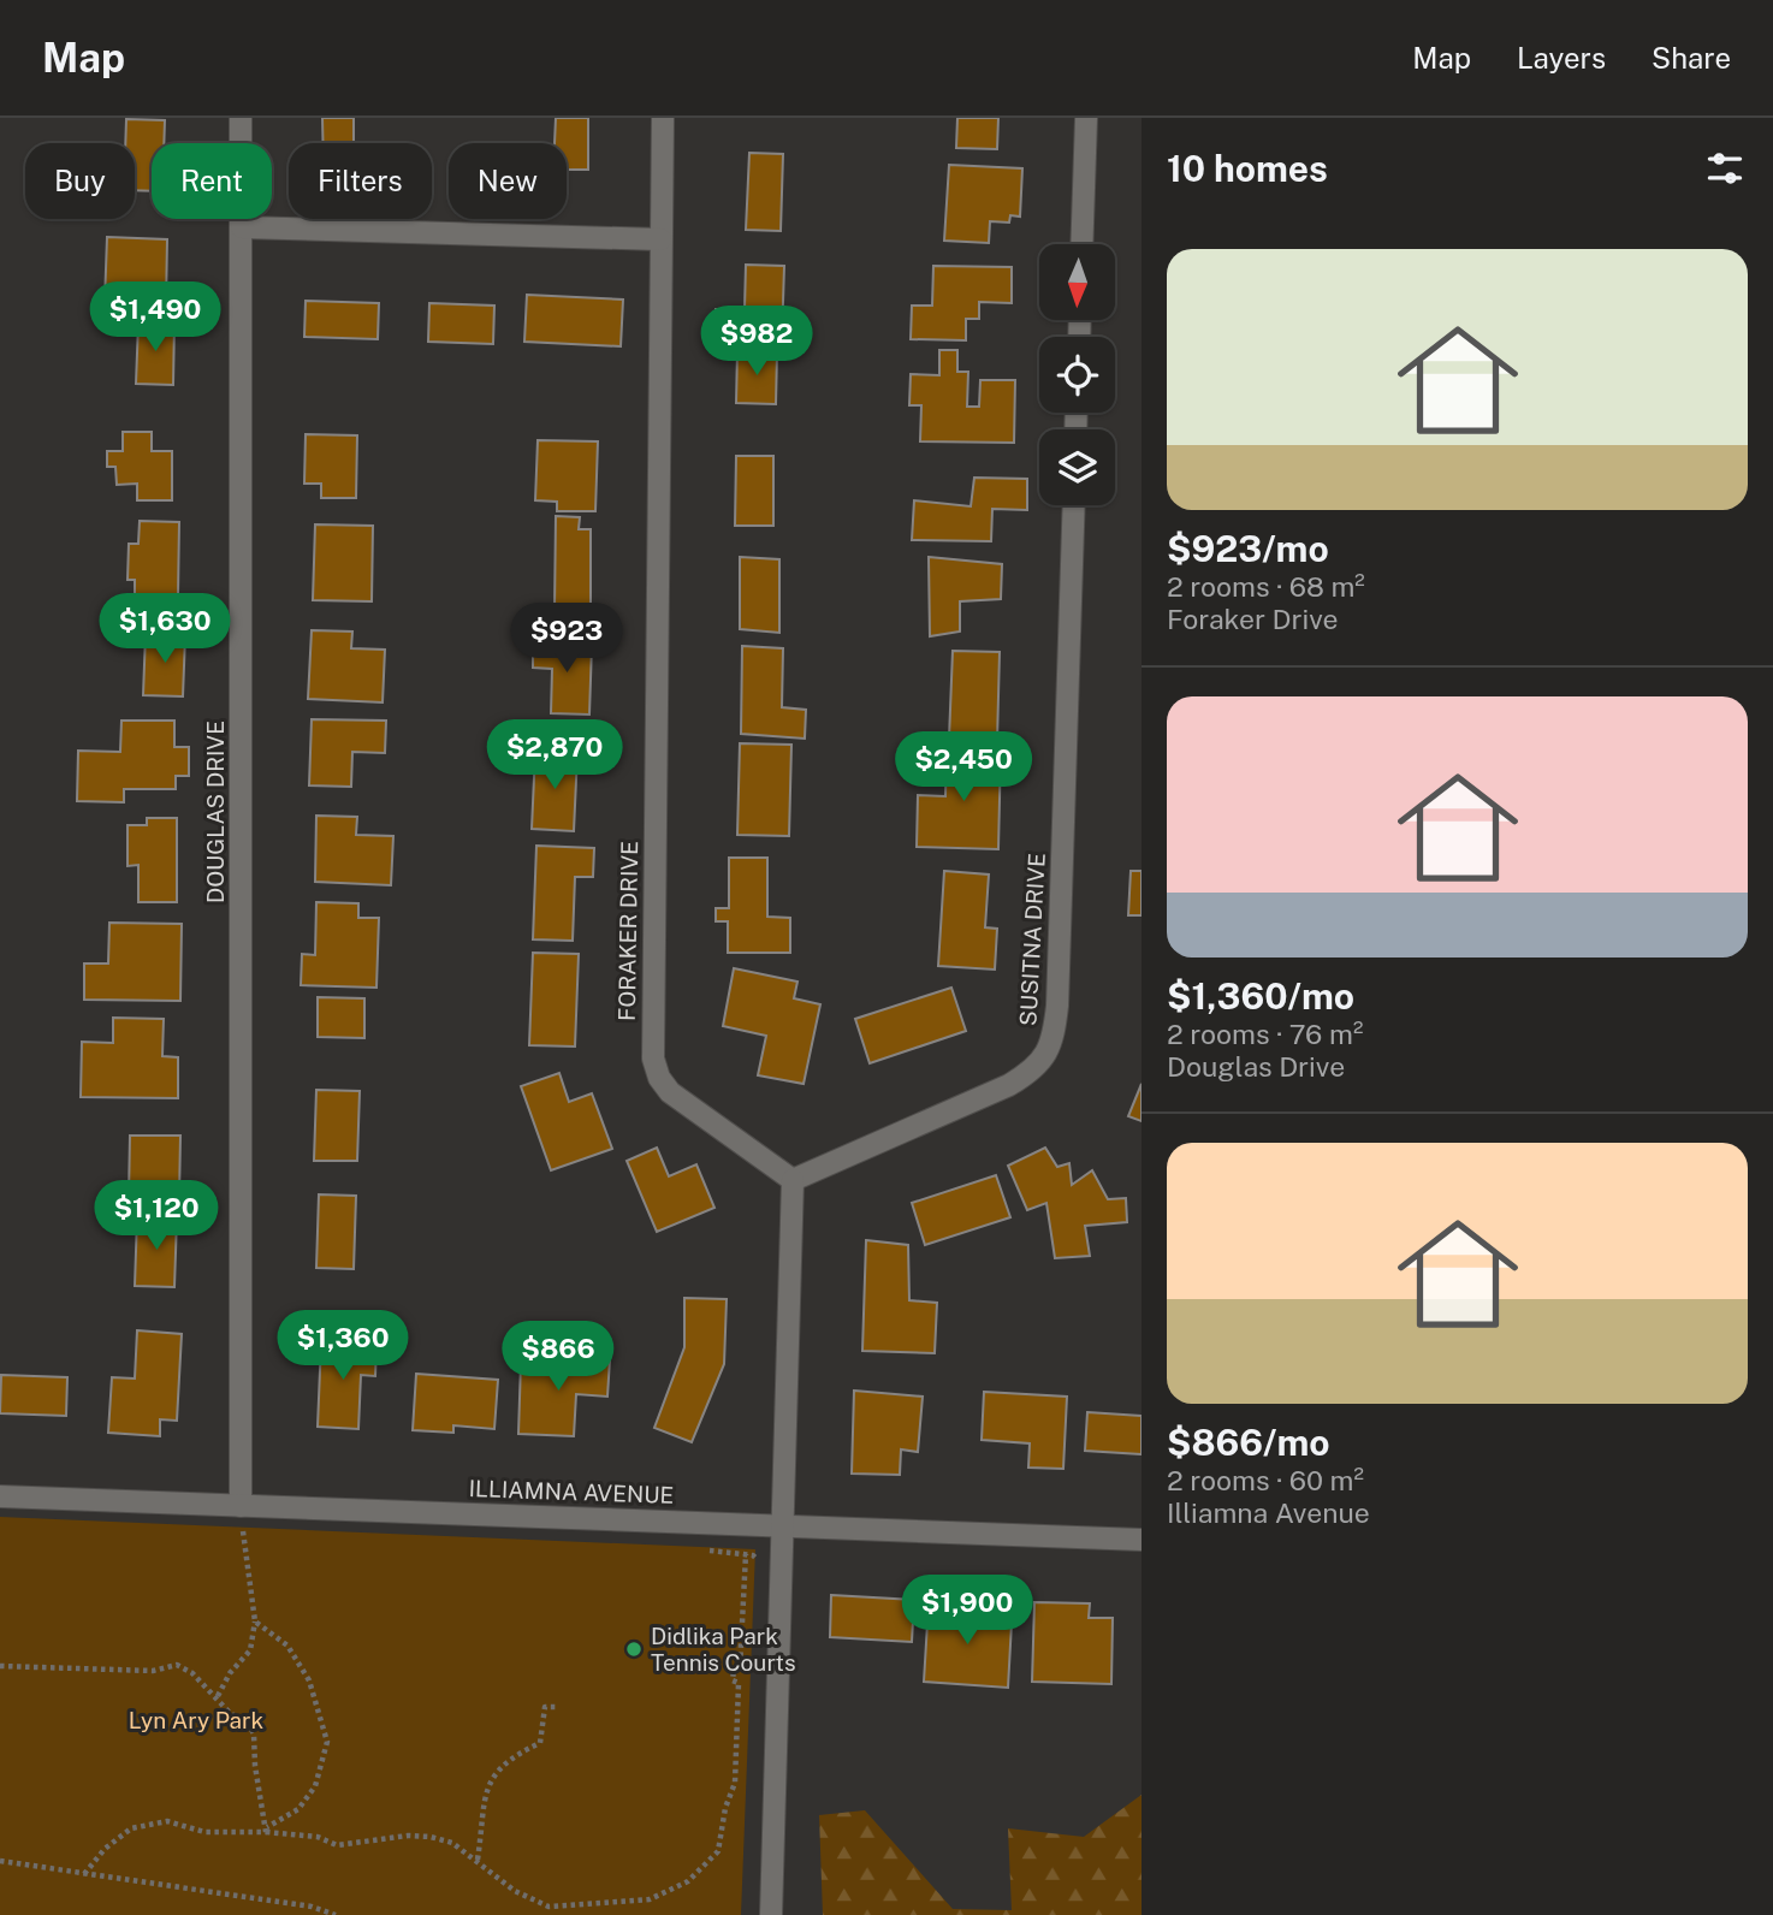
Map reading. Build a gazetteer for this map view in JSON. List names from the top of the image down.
{
  "streets": {
    "street": [
      "DOUGLAS DRIVE",
      "FORAKER DRIVE",
      "SUSITNA DRIVE",
      "ILLIAMNA AVENUE"
    ]
  },
  "crossings": [
    ["DOUGLAS DRIVE", "ILLIAMNA AVENUE"],
    ["FORAKER DRIVE", "SUSITNA DRIVE"]
  ],
  "parks": ["Lyn Ary Park"],
  "places": ["Didlika Park Tennis Courts"],
  "north": "bottom",
  "page": {
    "header": "Map",
    "nav": ["Map", "Layers", "Share"],
    "heading": "10 homes",
    "chip": [
      "Buy",
      "Rent",
      "Filters",
      "New"
    ],
    "list": [
      {
        "name": "$923/mo",
        "note": "2 rooms · 68 m² · Foraker Drive"
      },
      {
        "name": "$1,360/mo",
        "note": "2 rooms · 76 m² · Douglas Drive"
      },
      {
        "name": "$866/mo",
        "note": "2 rooms · 60 m² · Illiamna Avenue"
      }
    ],
    "price": [
      "$1,490",
      "$982",
      "$1,630",
      "$923",
      "$2,870",
      "$2,450",
      "$1,120",
      "$1,360",
      "$866",
      "$1,900"
    ]
  }
}
